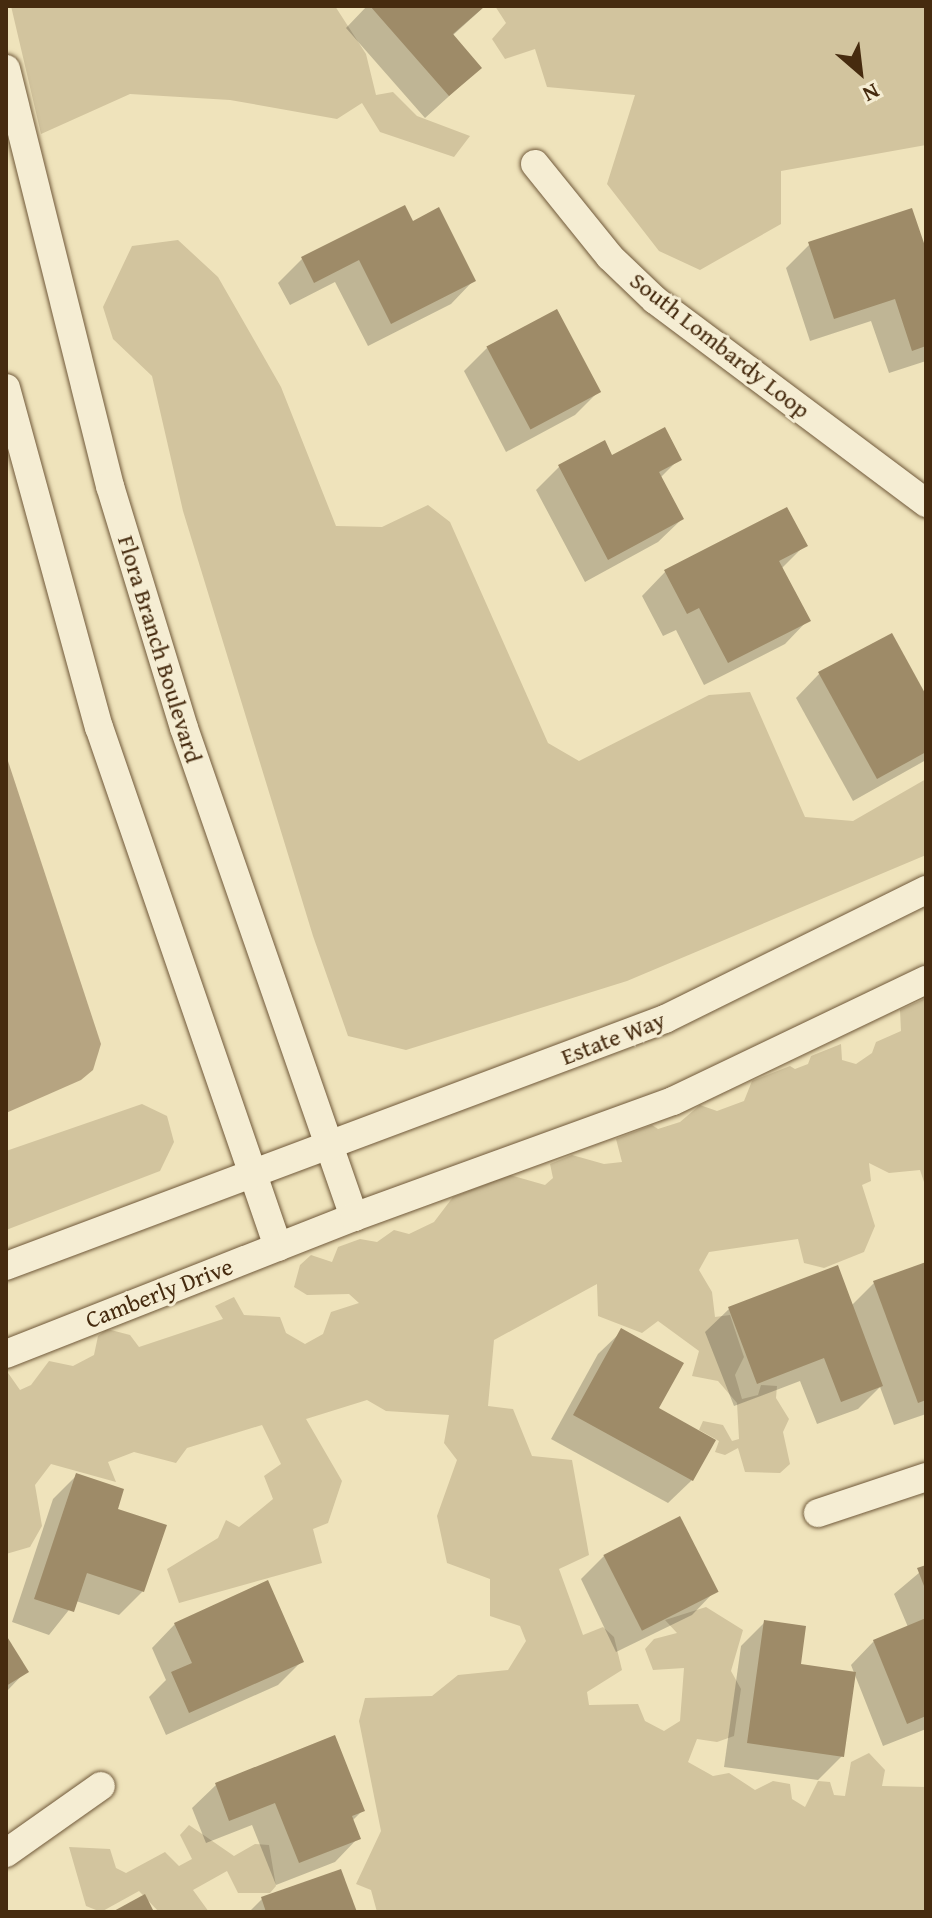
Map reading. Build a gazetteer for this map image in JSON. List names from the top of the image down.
{
  "streets": {
    "street": [
      "South Lombardy Loop",
      "Flora Branch Boulevard",
      "Estate Way",
      "Camberly Drive"
    ]
  },
  "crossings": [
    ["Flora Branch Boulevard", "Estate Way"],
    ["Flora Branch Boulevard", "Camberly Drive"]
  ],
  "north": "bottom right"
}
